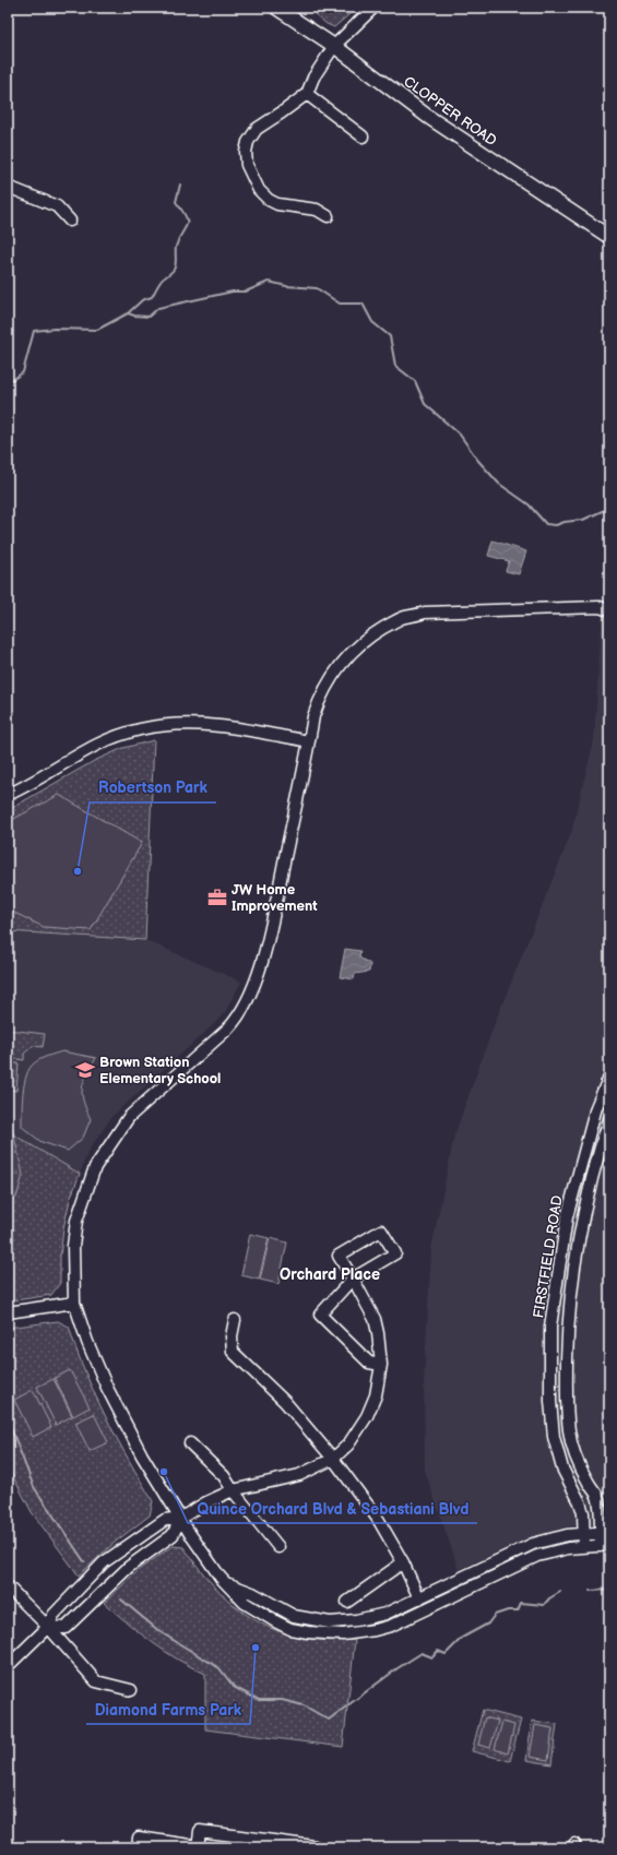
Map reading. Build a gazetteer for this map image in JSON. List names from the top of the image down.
{
  "streets": {
    "main road": ["CLOPPER ROAD"],
    "street": ["FIRSTFIELD ROAD"]
  },
  "districts": ["Orchard Place"],
  "places": {
    "other": ["Robertson Park", "Quince Orchard Blvd & Sebastiani Blvd", "Diamond Farms Park"],
    "office": ["JW Home Improvement"],
    "school or university": ["Brown Station Elementary School"]
  }
}
